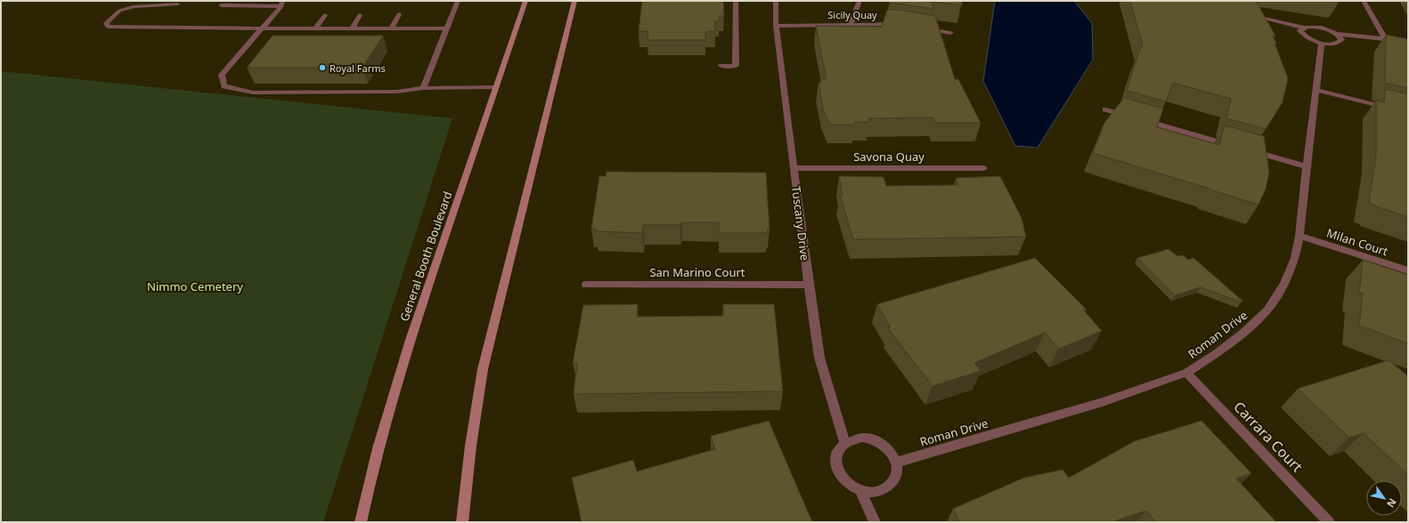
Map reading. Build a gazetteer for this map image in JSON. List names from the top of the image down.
{
  "streets": {
    "main road": ["General Booth Boulevard"],
    "street": [
      "Sicily Quay",
      "Savona Quay",
      "Tuscany Drive",
      "Milan Court",
      "San Marino Court",
      "Roman Drive",
      "Carrara Court"
    ]
  },
  "crossings": [
    ["Sicily Quay", "Tuscany Drive"],
    ["Savona Quay", "Tuscany Drive"],
    ["Tuscany Drive", "San Marino Court"],
    ["Tuscany Drive", "Roman Drive"],
    ["Milan Court", "Roman Drive"],
    ["Roman Drive", "Carrara Court"]
  ],
  "parks": ["Nimmo Cemetery"],
  "places": ["Royal Farms"],
  "north": "bottom right"
}
